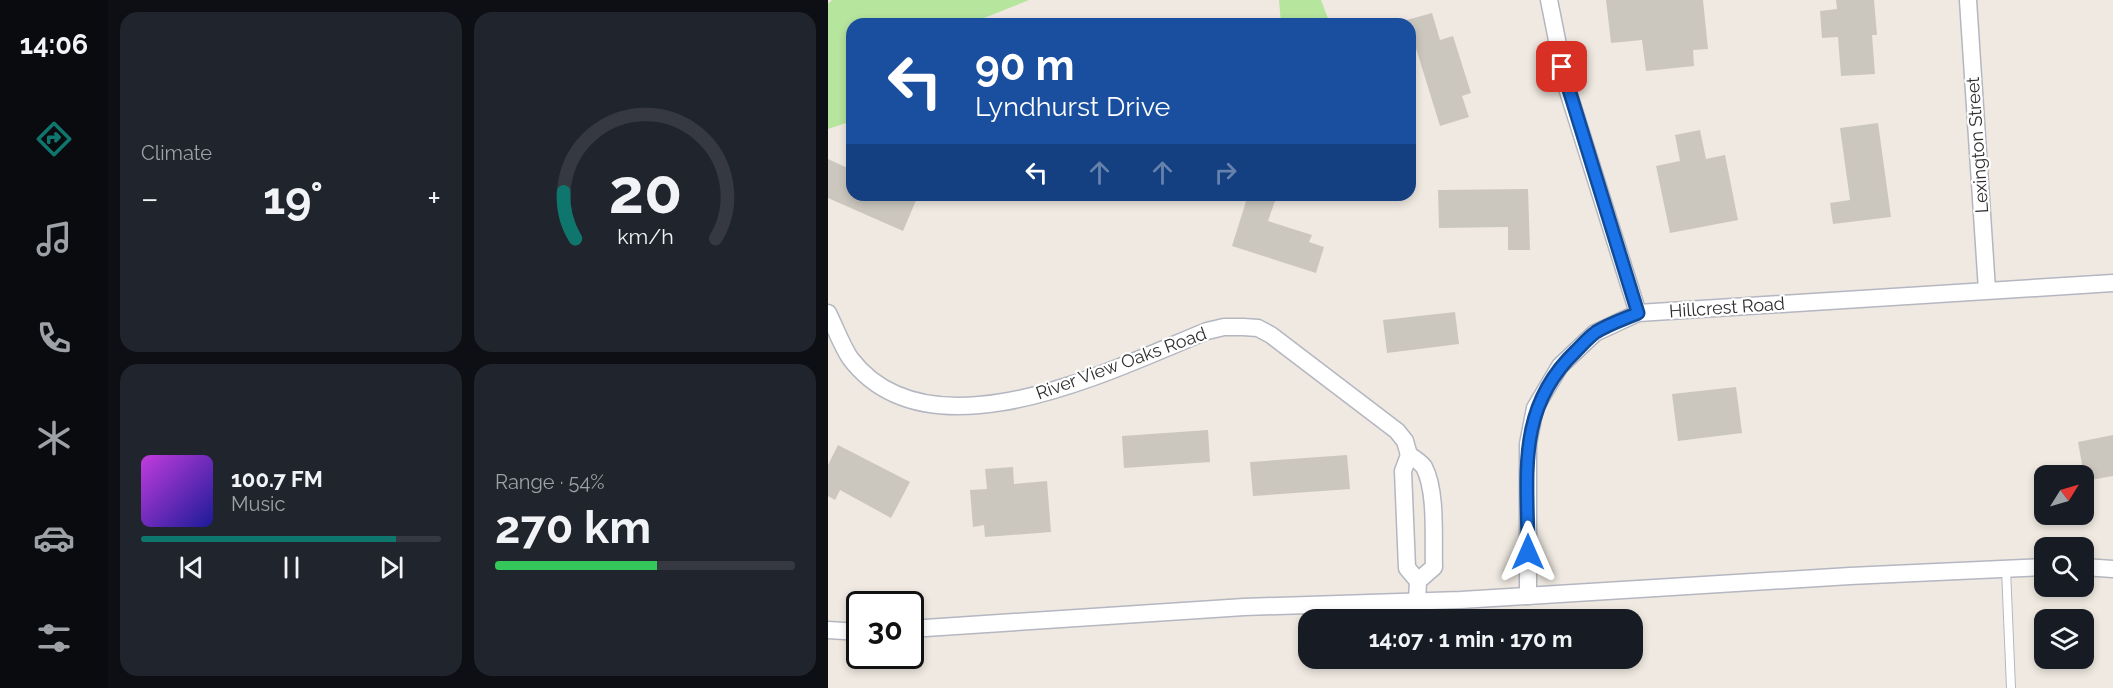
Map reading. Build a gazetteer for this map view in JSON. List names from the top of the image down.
{
  "streets": {
    "street": ["Lexington Street", "Hillcrest Road", "River View Oaks Road"]
  },
  "crossings": [
    ["Lexington Street", "Hillcrest Road"]
  ],
  "north": "top right",
  "page": {
    "tabs": "14:06",
    "tile": [
      "Climate",
      ["Range · 54%", "270 km"]
    ],
    "turn": ["90 m", "Lyndhurst Drive"],
    "heat": ["−", "19°", "+"],
    "song": ["100.7 FM", "Music"],
    "limit": "30",
    "trip": "14:07 · 1 min · 170 m",
    "gauge": ["20", "km/h"]
  }
}
